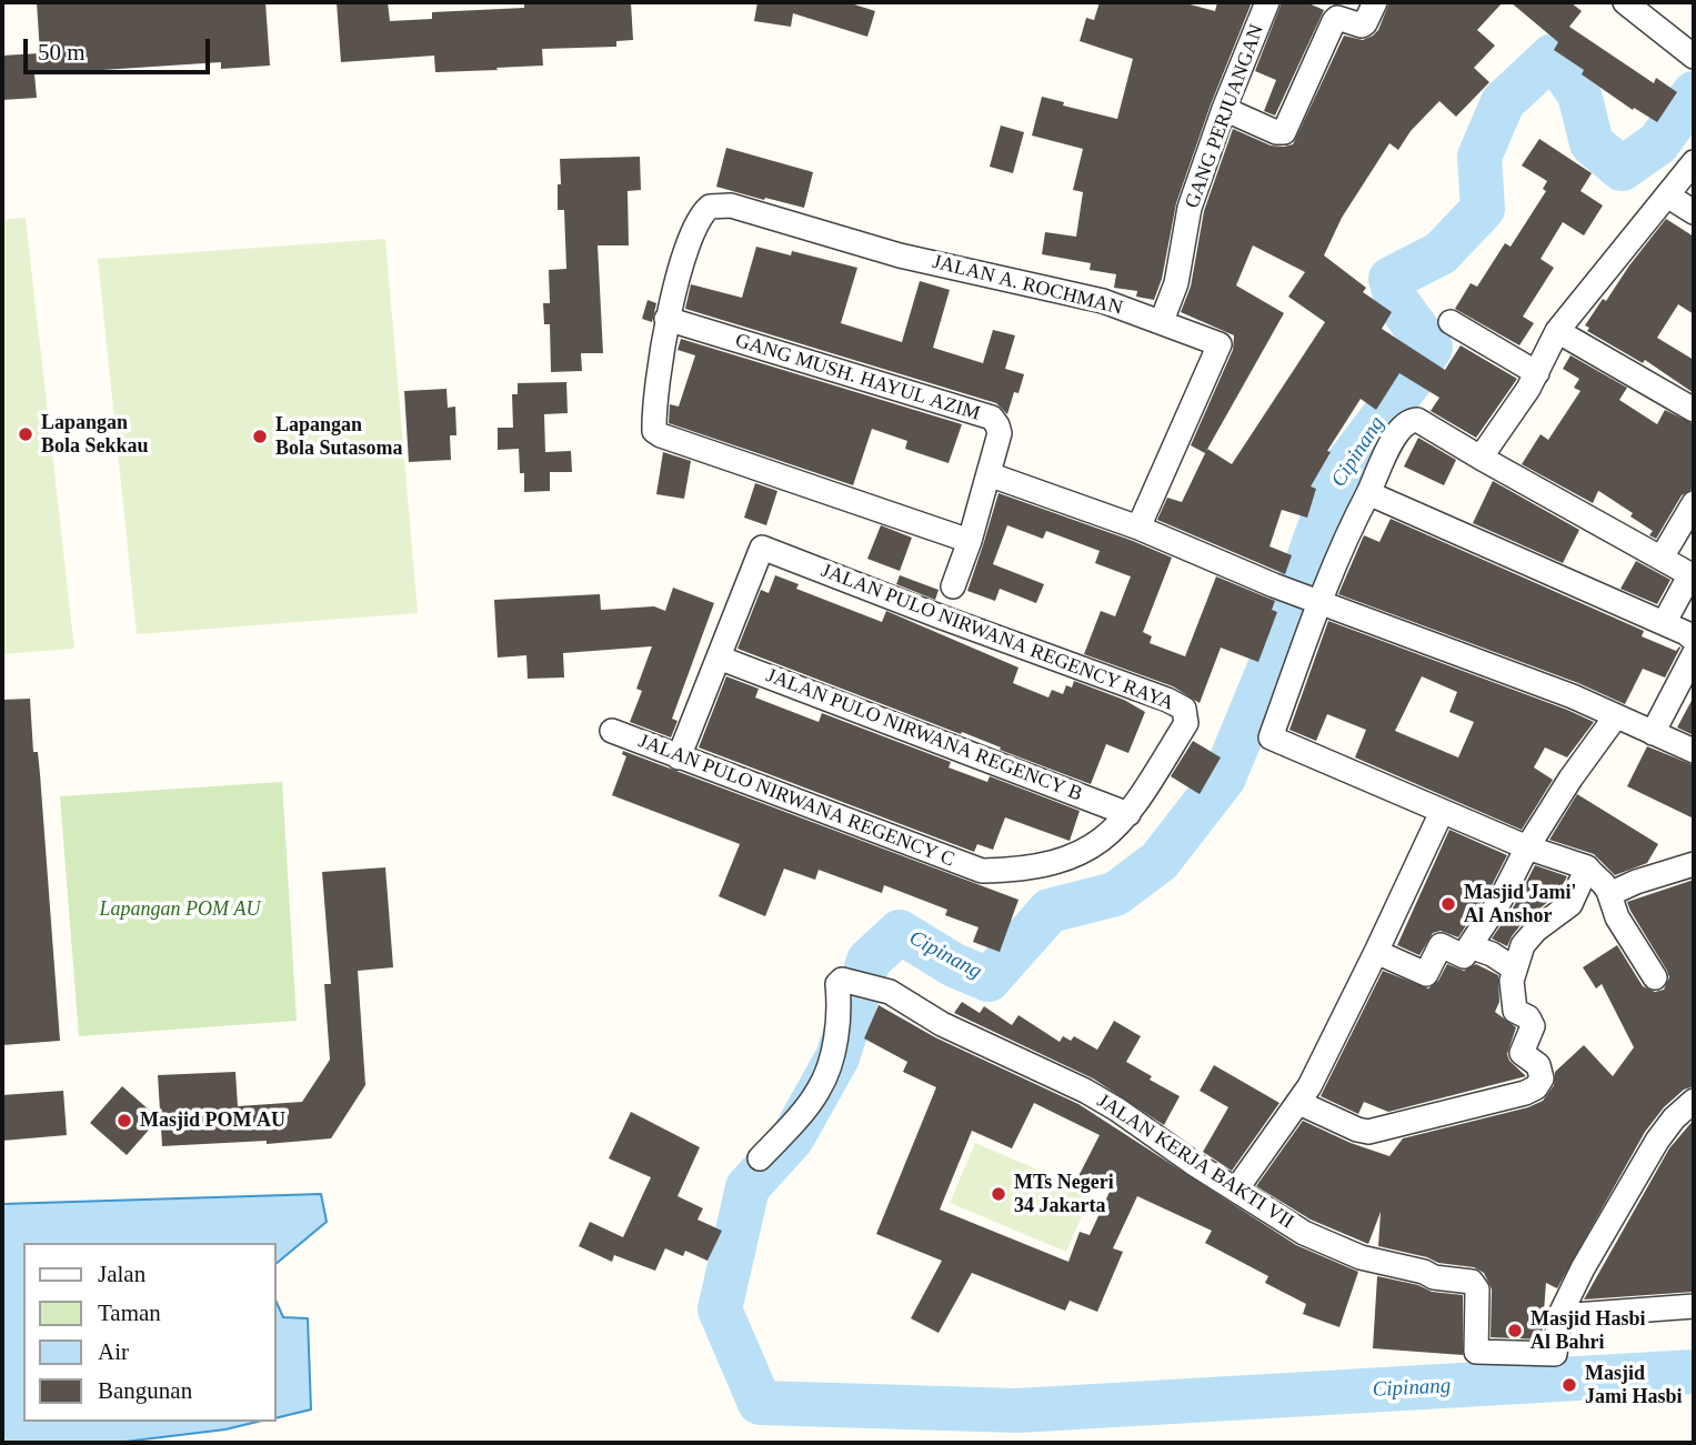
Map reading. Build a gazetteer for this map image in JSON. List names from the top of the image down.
{
  "streets": {
    "street": [
      "GANG PERJUANGAN",
      "JALAN A. ROCHMAN",
      "GANG MUSH. HAYUL AZIM",
      "JALAN PULO NIRWANA REGENCY RAYA",
      "JALAN PULO NIRWANA REGENCY B",
      "JALAN PULO NIRWANA REGENCY C",
      "JALAN KERJA BAKTI VII"
    ]
  },
  "crossings": [
    ["GANG PERJUANGAN", "JALAN A. ROCHMAN"],
    ["JALAN A. ROCHMAN", "GANG MUSH. HAYUL AZIM"],
    ["JALAN PULO NIRWANA REGENCY RAYA", "JALAN PULO NIRWANA REGENCY B"],
    ["JALAN PULO NIRWANA REGENCY RAYA", "JALAN PULO NIRWANA REGENCY C"]
  ],
  "water": ["Cipinang"],
  "parks": ["Lapangan POM AU"],
  "places": [
    "Lapangan Bola Sekkau",
    "Lapangan Bola Sutasoma",
    "Masjid Jami' Al Anshor",
    "Masjid POM AU",
    "MTs Negeri 34 Jakarta",
    "Masjid Hasbi Al Bahri",
    "Masjid Jami Hasbi"
  ],
  "legend": [
    "Jalan",
    "Taman",
    "Air",
    "Bangunan"
  ],
  "scale_bar": "50 m"
}
